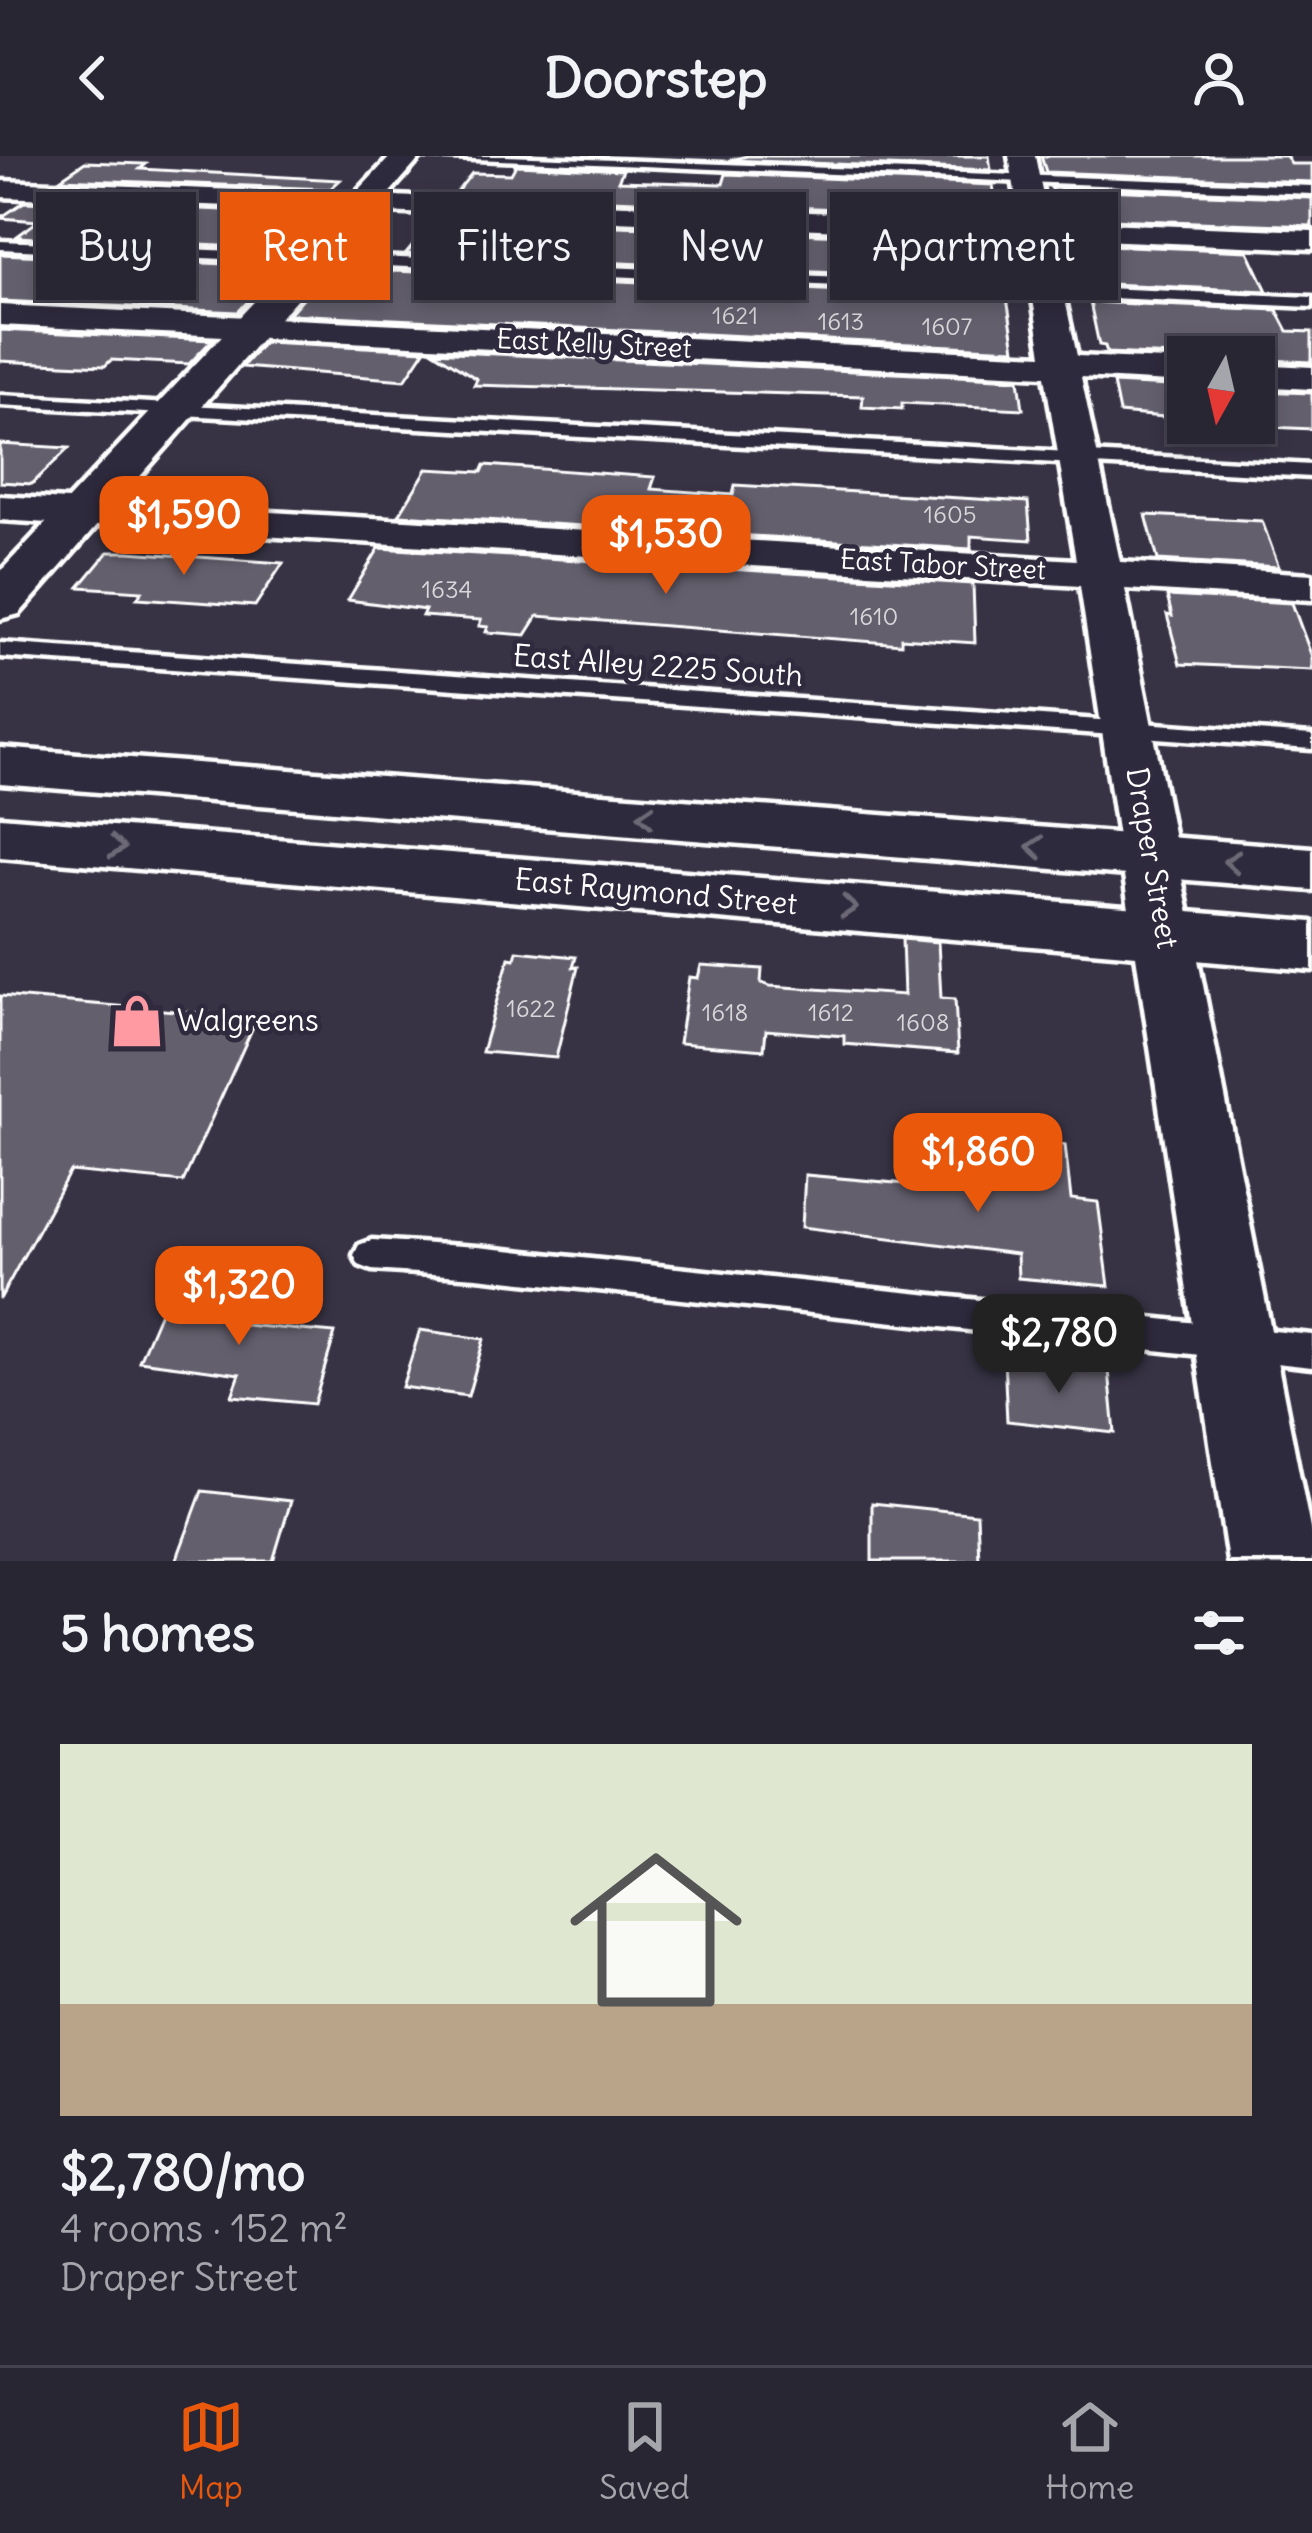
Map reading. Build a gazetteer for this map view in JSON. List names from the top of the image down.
{
  "streets": {
    "main road": ["East Raymond Street"],
    "street": ["East Kelly Street", "East Tabor Street", "Draper Street"],
    "lane": ["East Alley 2225 South"]
  },
  "crossings": [
    ["East Kelly Street", "Draper Street"],
    ["East Tabor Street", "Draper Street"],
    ["East Alley 2225 South", "Draper Street"],
    ["Draper Street", "East Raymond Street"]
  ],
  "places": {
    "shop": ["Walgreens"]
  },
  "house_numbers": [
    "1621",
    "1613",
    "1607",
    "1605",
    "1634",
    "1610",
    "1622",
    "1618",
    "1612",
    "1608"
  ],
  "north": "bottom",
  "page": {
    "header": "Doorstep",
    "chip": [
      "Buy",
      "Rent",
      "Filters",
      "New",
      "Apartment"
    ],
    "price": [
      "$1,590",
      "$1,530",
      "$1,860",
      "$1,320",
      "$2,780"
    ],
    "heading": "5 homes",
    "list": [
      {
        "name": "$2,780/mo",
        "note": "4 rooms · 152 m² · Draper Street"
      }
    ],
    "tabs": ["Map", "Saved", "Home"]
  }
}
